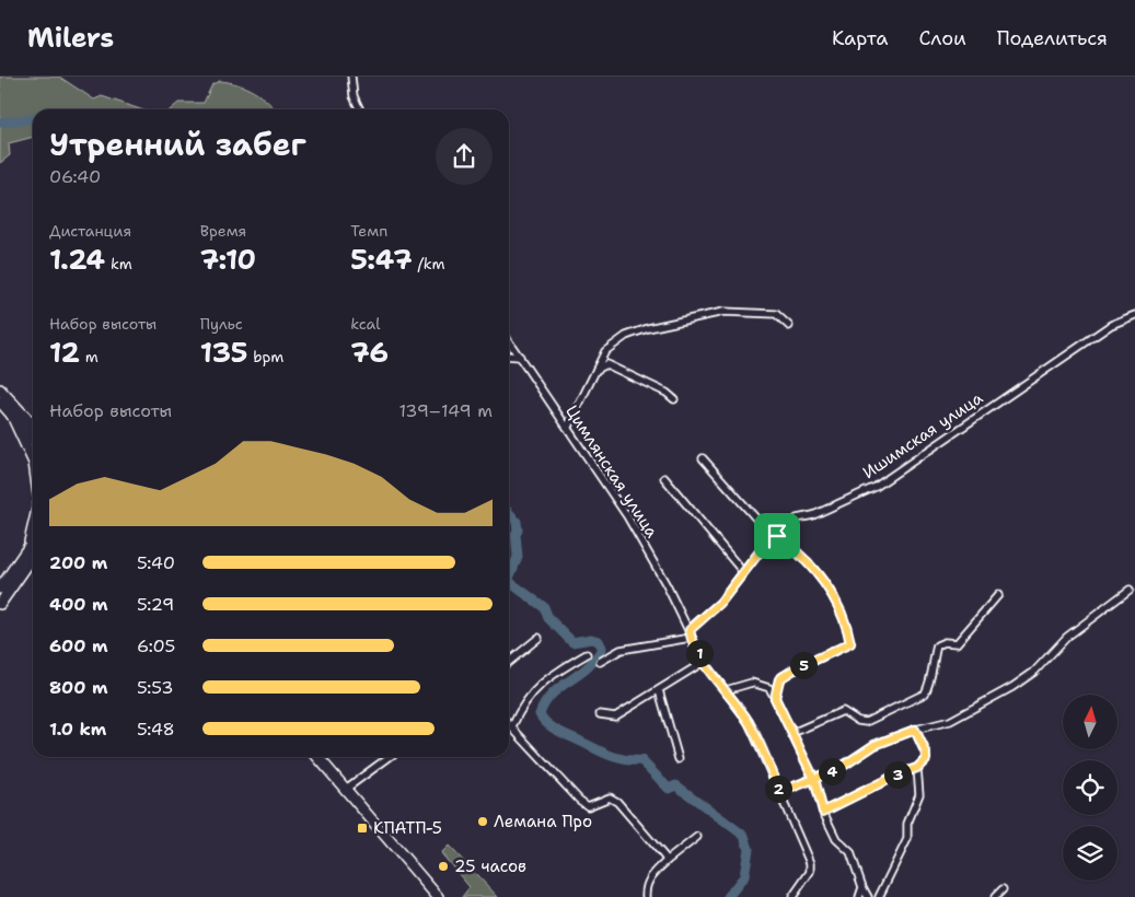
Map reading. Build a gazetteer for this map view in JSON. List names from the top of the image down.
{
  "streets": {
    "street": ["Ишимская улица", "Цимлянская улица"]
  },
  "crossings": [
    ["Ишимская улица", "Цимлянская улица"]
  ],
  "places": {
    "other": ["Лемана Про", "25 часов"],
    "transit": ["КПАТП-5"]
  },
  "north": "top",
  "page": {
    "header": "Milers",
    "nav": ["Карта", "Слои", "Поделиться"],
    "heading": ["Утренний забег", "06:40"],
    "stats": [
      ["Дистанция", "1.24 km"],
      ["Время", "7:10"],
      ["Темп", "5:47 /km"],
      ["Набор высоты", "12 m"],
      ["Пульс", "135 bpm"],
      ["kcal", "76"]
    ],
    "chart": ["Набор высоты", "139–149 m"],
    "list": [
      {
        "name": "200 m",
        "note": "5:40"
      },
      {
        "name": "400 m",
        "note": "5:29"
      },
      {
        "name": "600 m",
        "note": "6:05"
      },
      {
        "name": "800 m",
        "note": "5:53"
      },
      {
        "name": "1.0 km",
        "note": "5:48"
      }
    ],
    "pins": [
      "1",
      "5",
      "4",
      "3",
      "2"
    ]
  }
}
